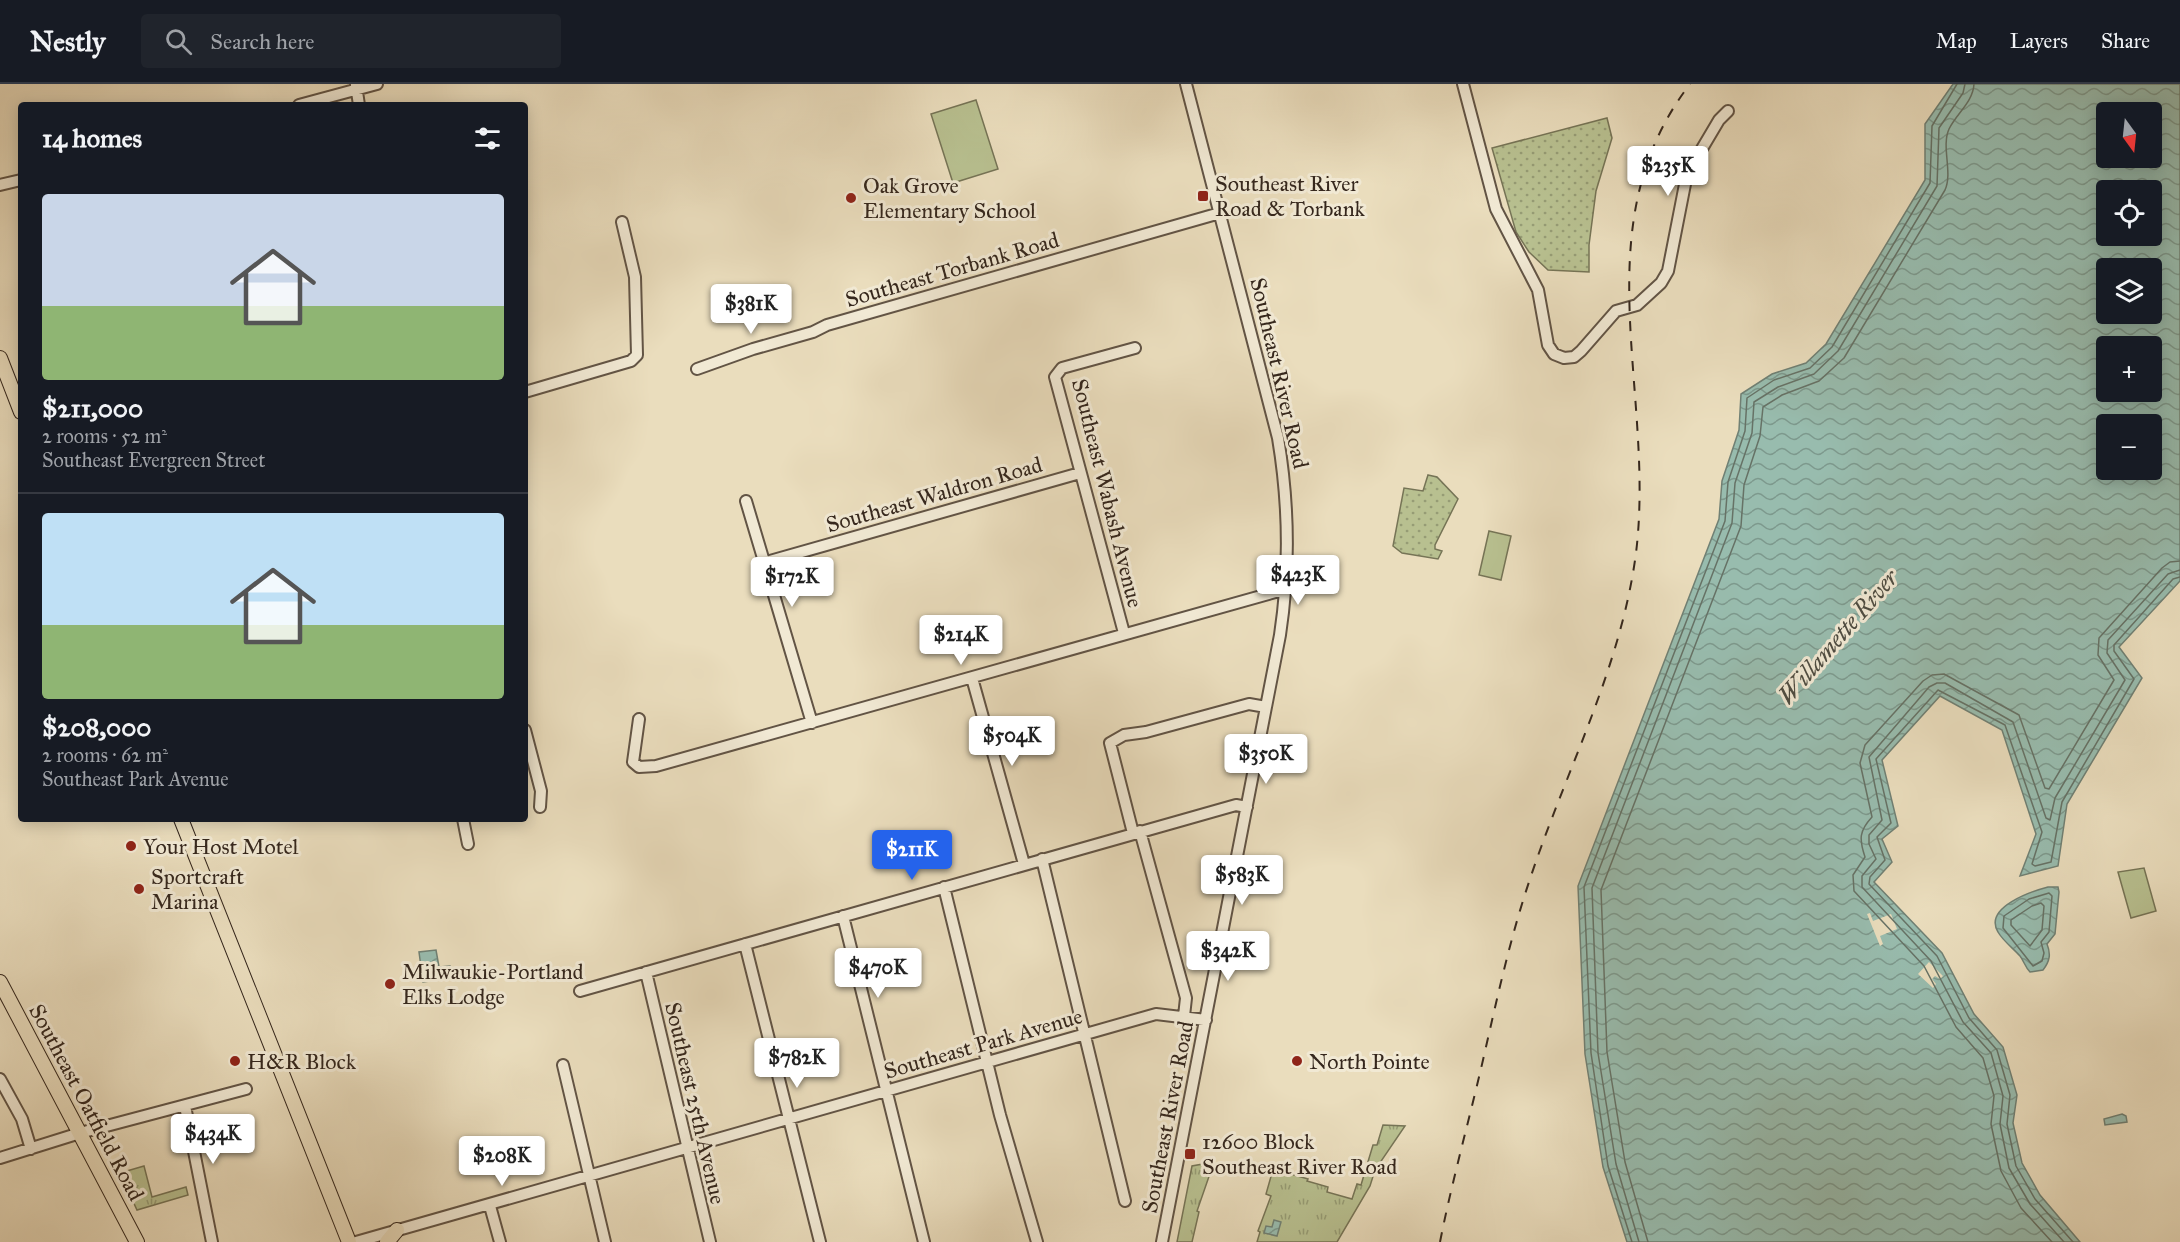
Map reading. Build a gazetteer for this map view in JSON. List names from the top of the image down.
{
  "streets": {
    "main road": ["Southeast Oatfield Road"],
    "street": [
      "Southeast Torbank Road",
      "Southeast River Road",
      "Southeast Wabash Avenue",
      "Southeast Waldron Road",
      "Southeast Park Avenue",
      "Southeast 25th Avenue"
    ]
  },
  "crossings": [
    ["Southeast Torbank Road", "Southeast River Road"],
    ["Southeast River Road", "Southeast Park Avenue"],
    ["Southeast Wabash Avenue", "Southeast Waldron Road"],
    ["Southeast Park Avenue", "Southeast 25th Avenue"]
  ],
  "water": ["Willamette River"],
  "places": {
    "transit": ["Southeast River Road & Torbank", "12600 Block Southeast River Road"],
    "other": [
      "Oak Grove Elementary School",
      "Your Host Motel",
      "Sportcraft Marina",
      "Milwaukie-Portland Elks Lodge",
      "H&R Block",
      "North Pointe"
    ]
  },
  "north": "bottom",
  "page": {
    "header": "Nestly",
    "search": "Search here",
    "nav": ["Map", "Layers", "Share"],
    "map_buttons": ["+", "−"],
    "heading": "14 homes",
    "price": [
      "$235K",
      "$381K",
      "$423K",
      "$172K",
      "$214K",
      "$504K",
      "$350K",
      "$211K",
      "$583K",
      "$342K",
      "$470K",
      "$782K",
      "$434K",
      "$208K"
    ],
    "list": [
      {
        "name": "$211,000",
        "note": "2 rooms · 52 m² · Southeast Evergreen Street"
      },
      {
        "name": "$208,000",
        "note": "2 rooms · 62 m² · Southeast Park Avenue"
      }
    ]
  }
}
